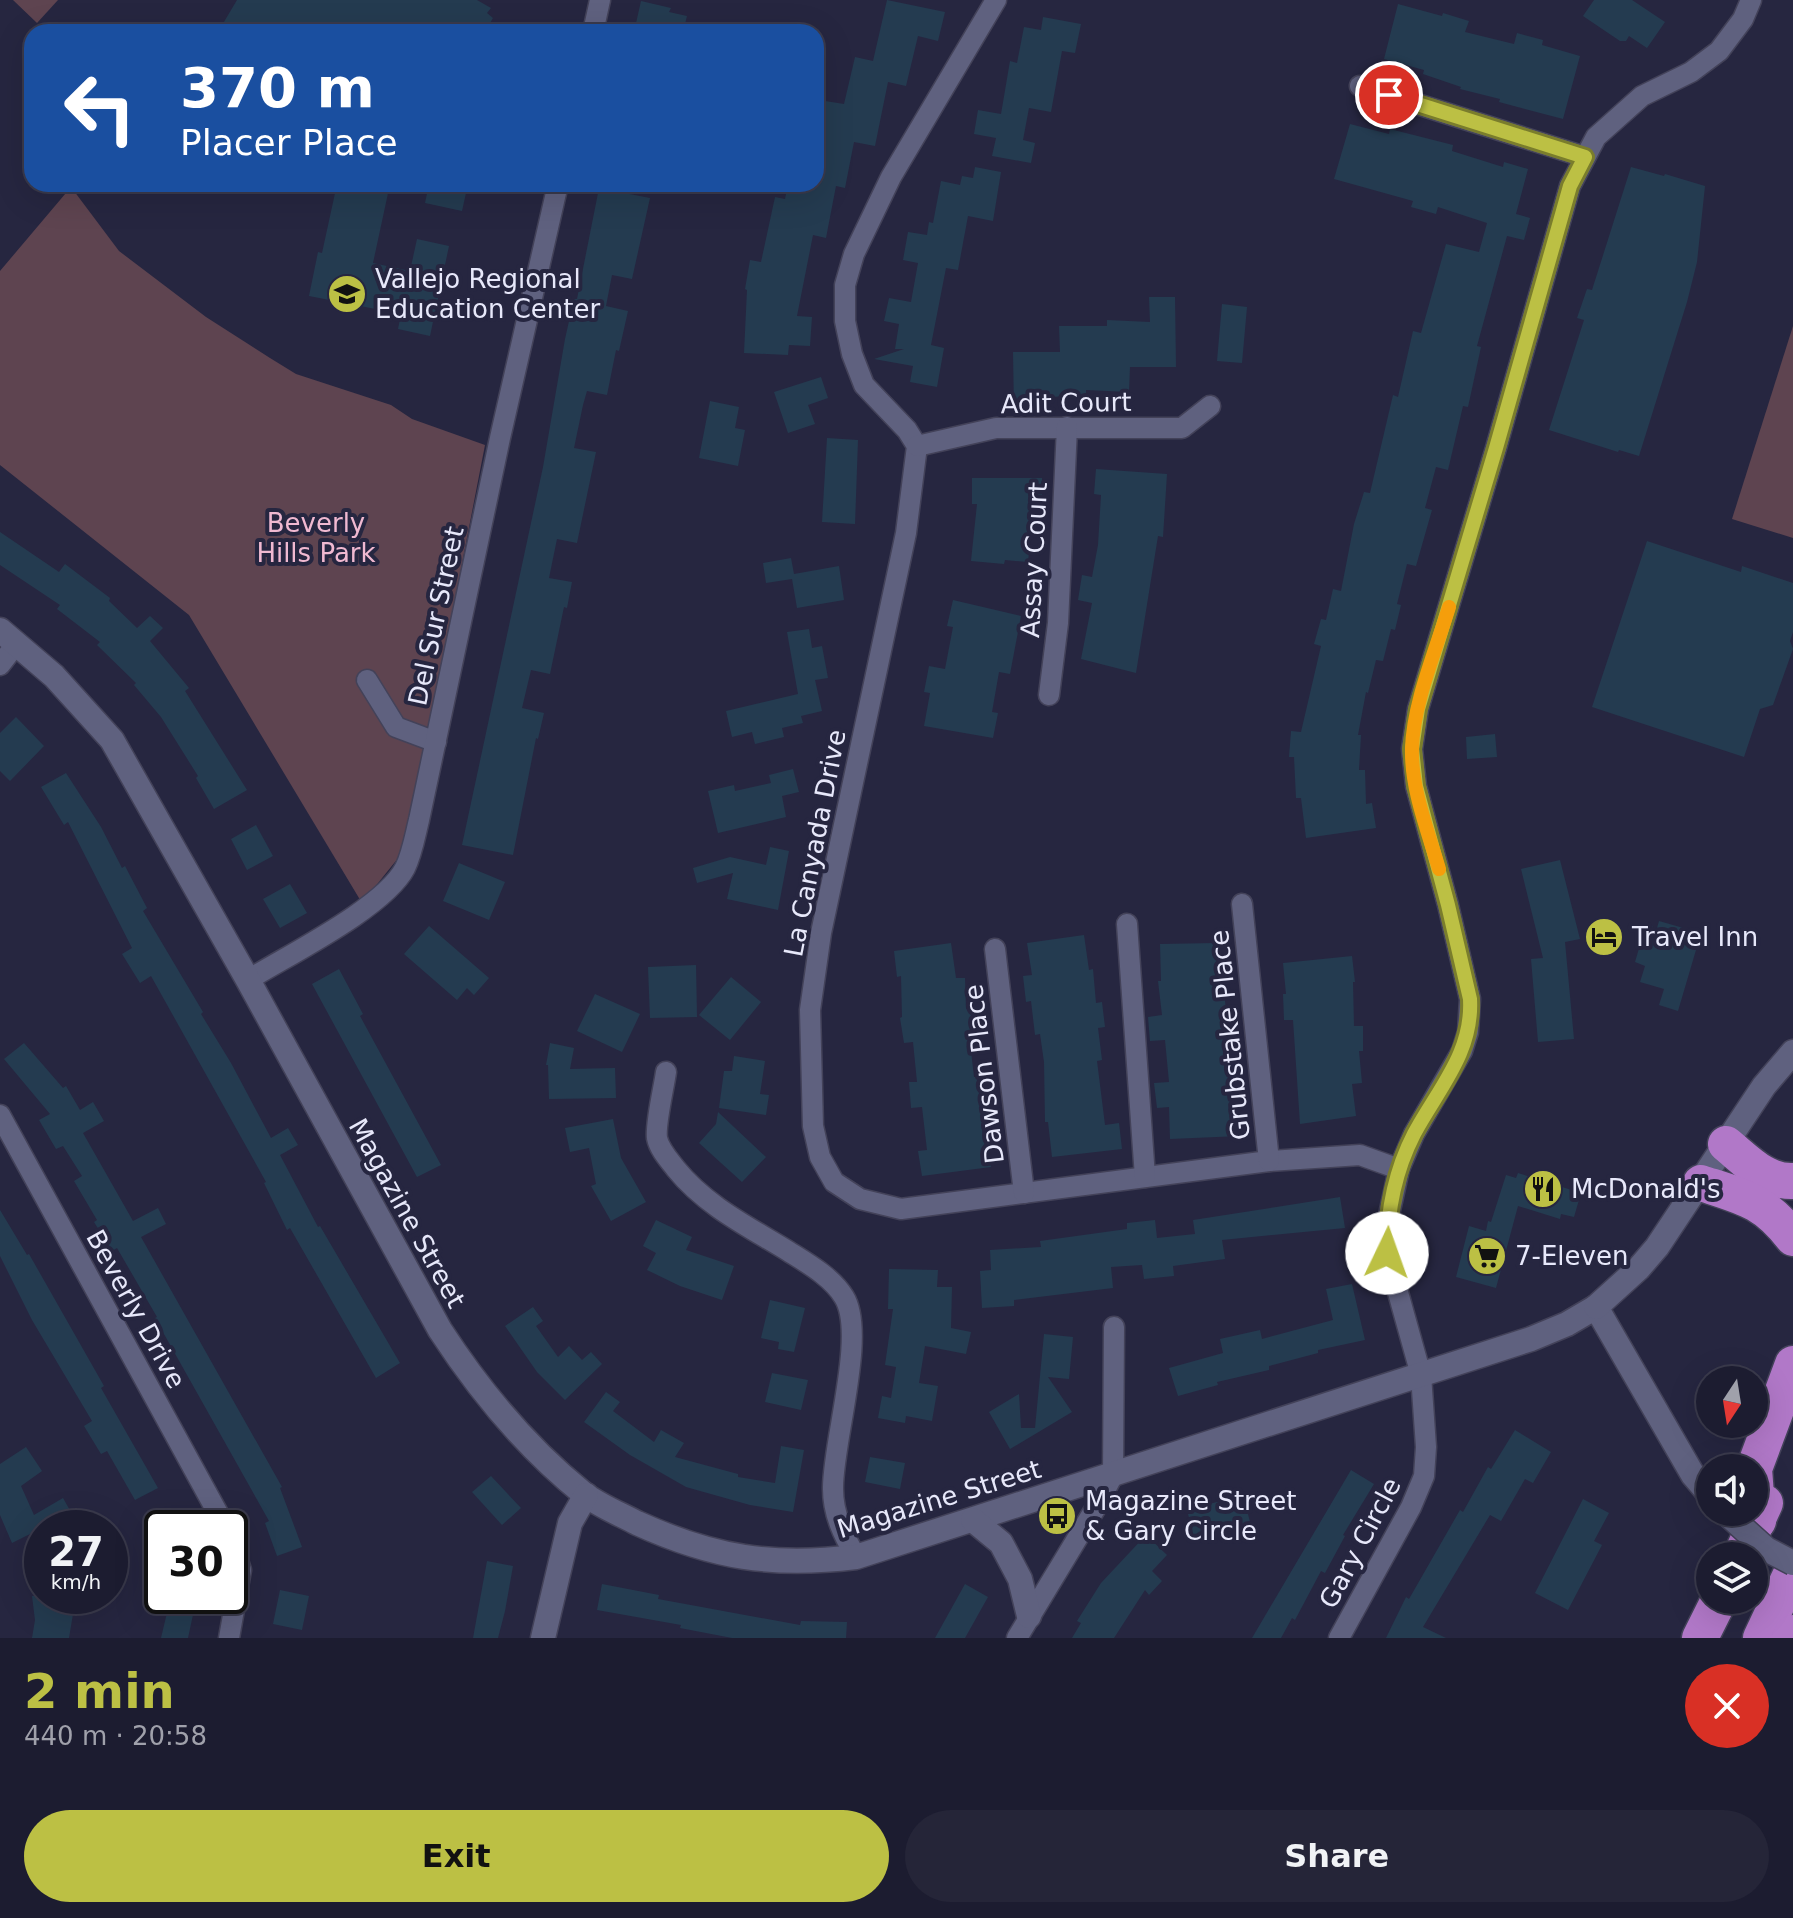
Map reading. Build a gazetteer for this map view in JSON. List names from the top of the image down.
{
  "streets": {
    "street": [
      "Adit Court",
      "Assay Court",
      "Del Sur Street",
      "La Canyada Drive",
      "Grubstake Place",
      "Dawson Place",
      "Magazine Street",
      "Beverly Drive",
      "Gary Circle"
    ]
  },
  "crossings": [
    ["Adit Court", "Assay Court"],
    ["Adit Court", "La Canyada Drive"],
    ["Del Sur Street", "Magazine Street"],
    ["La Canyada Drive", "Grubstake Place"],
    ["La Canyada Drive", "Dawson Place"],
    ["La Canyada Drive", "Gary Circle"],
    ["Magazine Street", "Gary Circle"]
  ],
  "parks": ["Beverly Hills Park"],
  "places": {
    "school or university": ["Vallejo Regional Education Center"],
    "hotel": ["Travel Inn"],
    "restaurant": ["McDonald's"],
    "supermarket": ["7-Eleven"],
    "bus stop": ["Magazine Street & Gary Circle"]
  },
  "north": "bottom",
  "page": {
    "turn": ["370 m", "Placer Place"],
    "speed": "27 km/h",
    "limit": "30",
    "heading": ["2 min", "440 m · 20:58"],
    "buttons": ["Exit", "Share"]
  }
}
